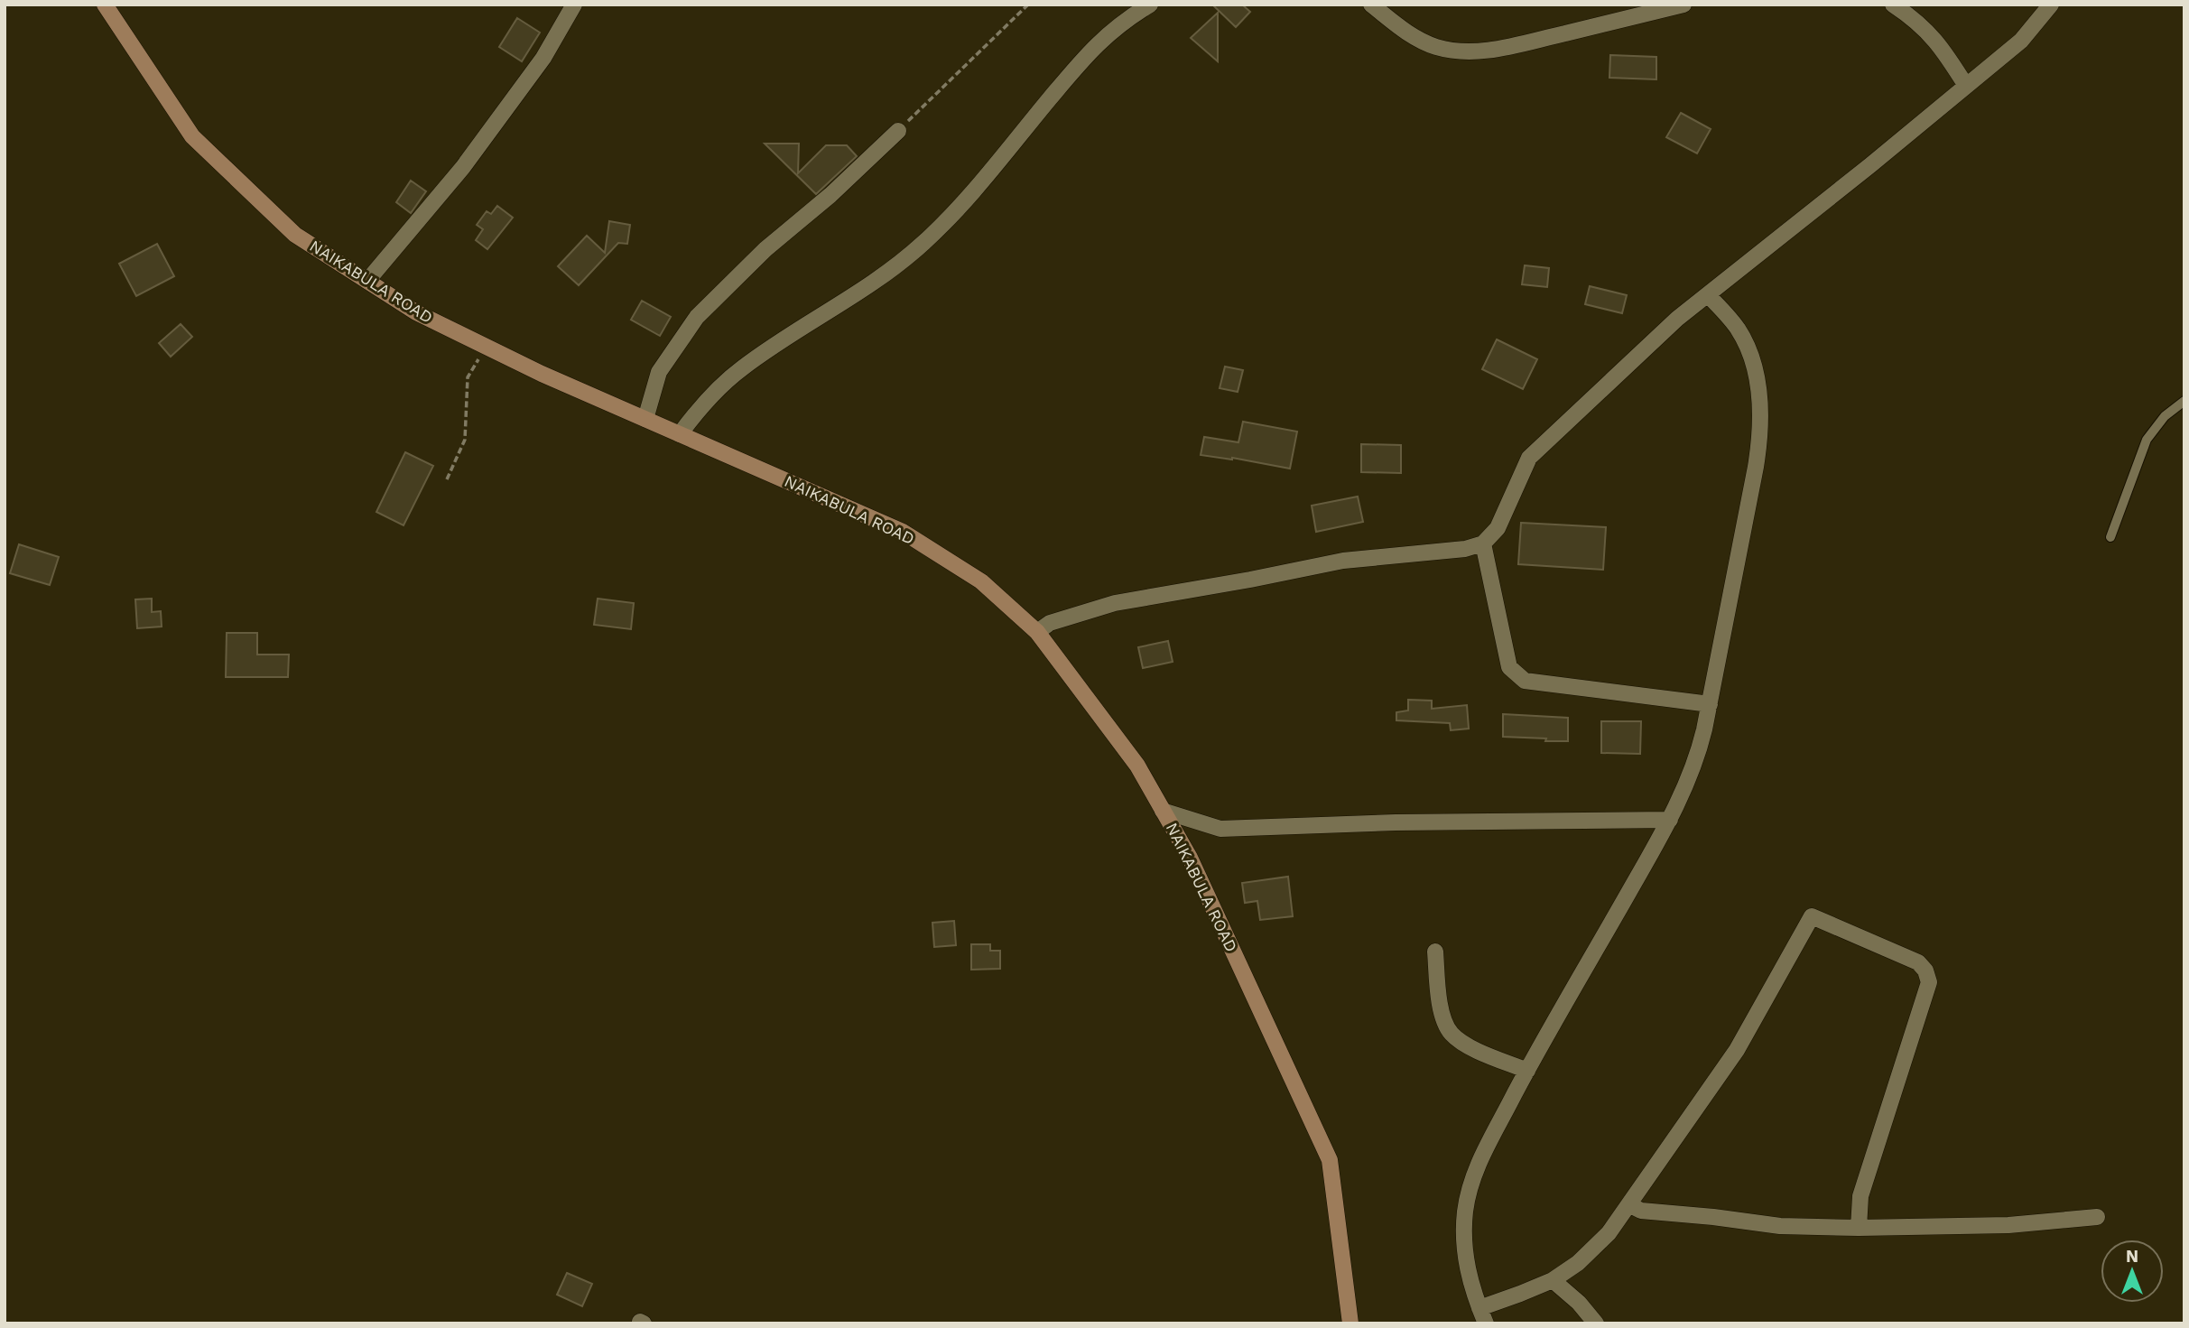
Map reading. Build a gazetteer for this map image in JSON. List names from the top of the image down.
{
  "streets": {
    "street": ["NAIKABULA ROAD"]
  },
  "north": "top"
}
